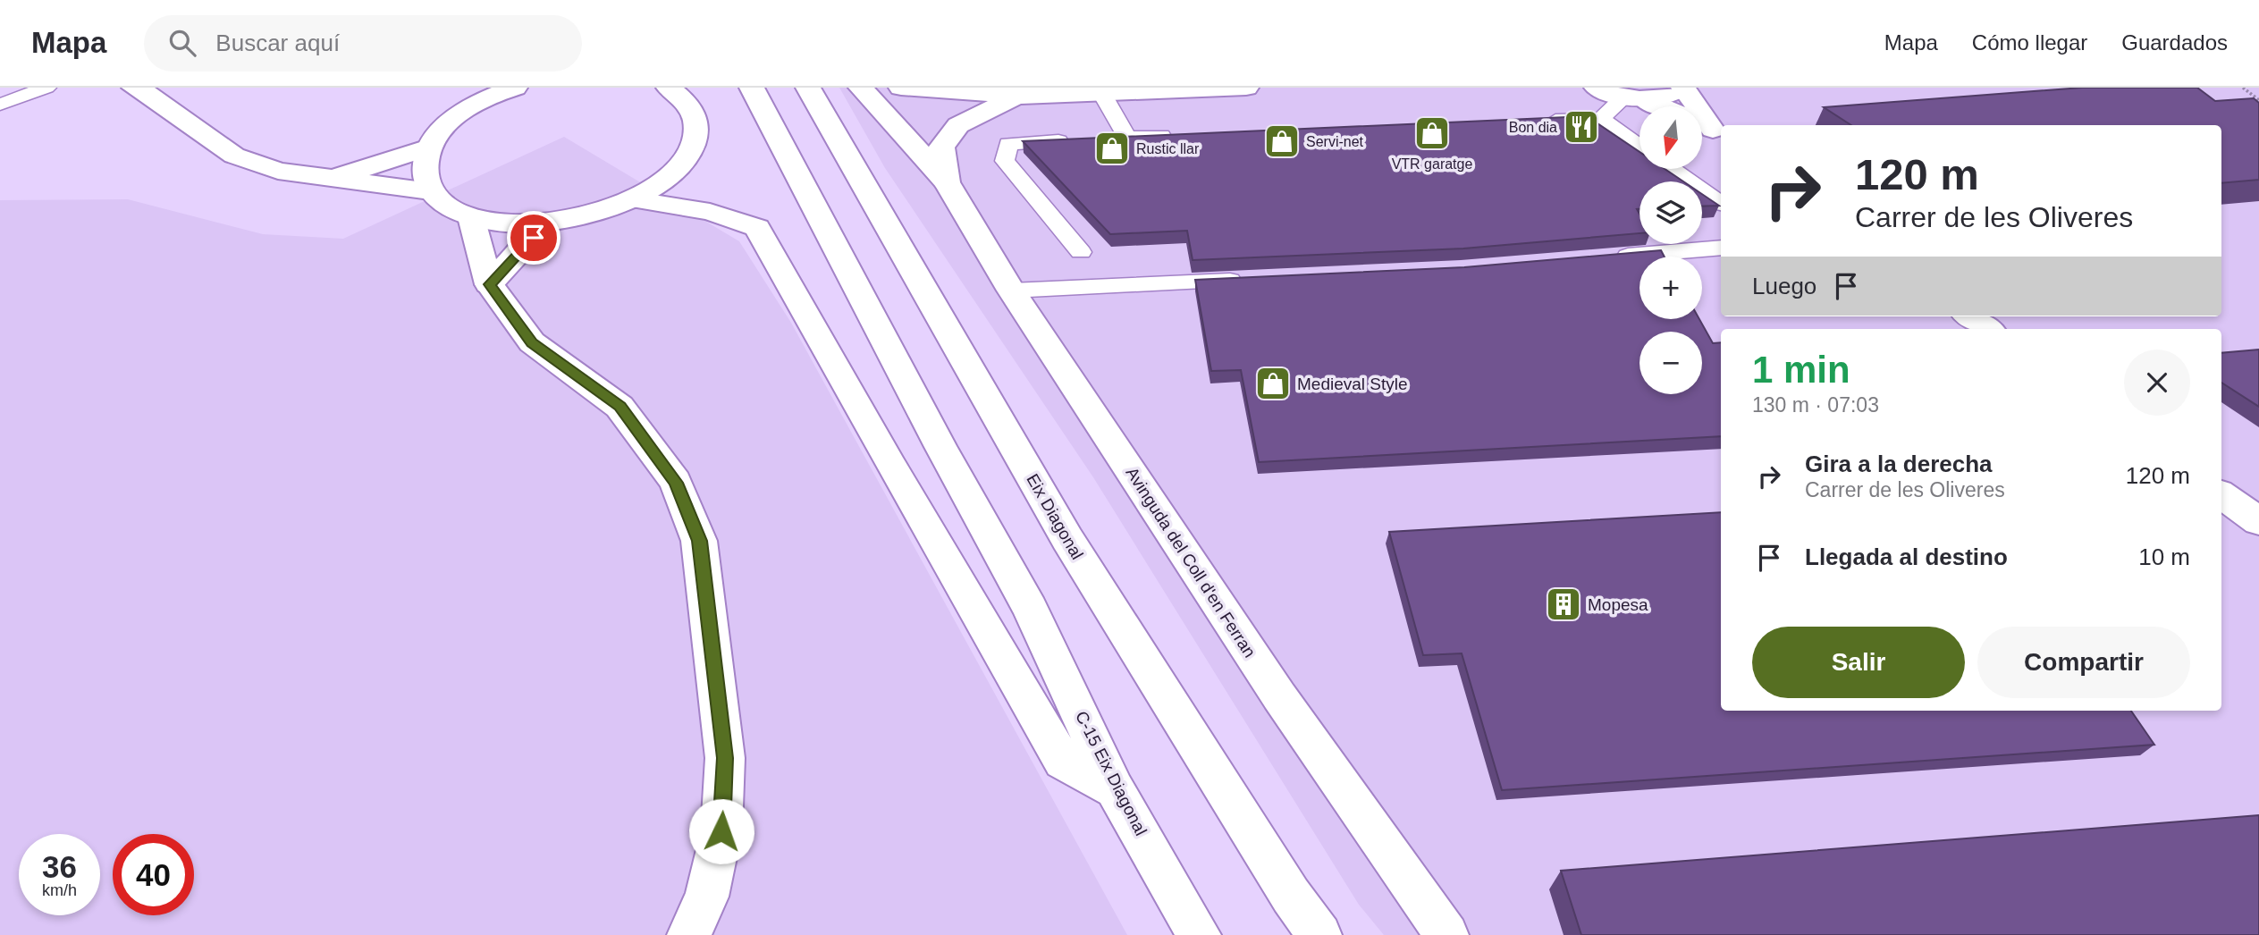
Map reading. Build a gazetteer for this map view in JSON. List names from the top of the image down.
{
  "streets": {
    "main road": ["Eix Diagonal", "Avinguda del Coll d'en Ferran", "C-15 Eix Diagonal"]
  },
  "places": {
    "restaurant": ["Bon dia"],
    "shop": [
      "VTR garatge",
      "Servi-net",
      "Rustic llar",
      "Medieval Style"
    ],
    "building": ["Mopesa"]
  },
  "north": "bottom",
  "page": {
    "header": "Mapa",
    "search": "Buscar aquí",
    "nav": ["Mapa", "Cómo llegar", "Guardados"],
    "map_buttons": ["+", "−"],
    "turn": ["120 m", "Carrer de les Oliveres"],
    "then": "Luego",
    "heading": ["1 min", "130 m · 07:03"],
    "list": [
      {
        "name": "Gira a la derecha",
        "note": "Carrer de les Oliveres",
        "value": "120 m"
      },
      {
        "name": "Llegada al destino",
        "value": "10 m"
      }
    ],
    "buttons": ["Salir", "Compartir"],
    "speed": "36 km/h",
    "limit": "40"
  }
}
